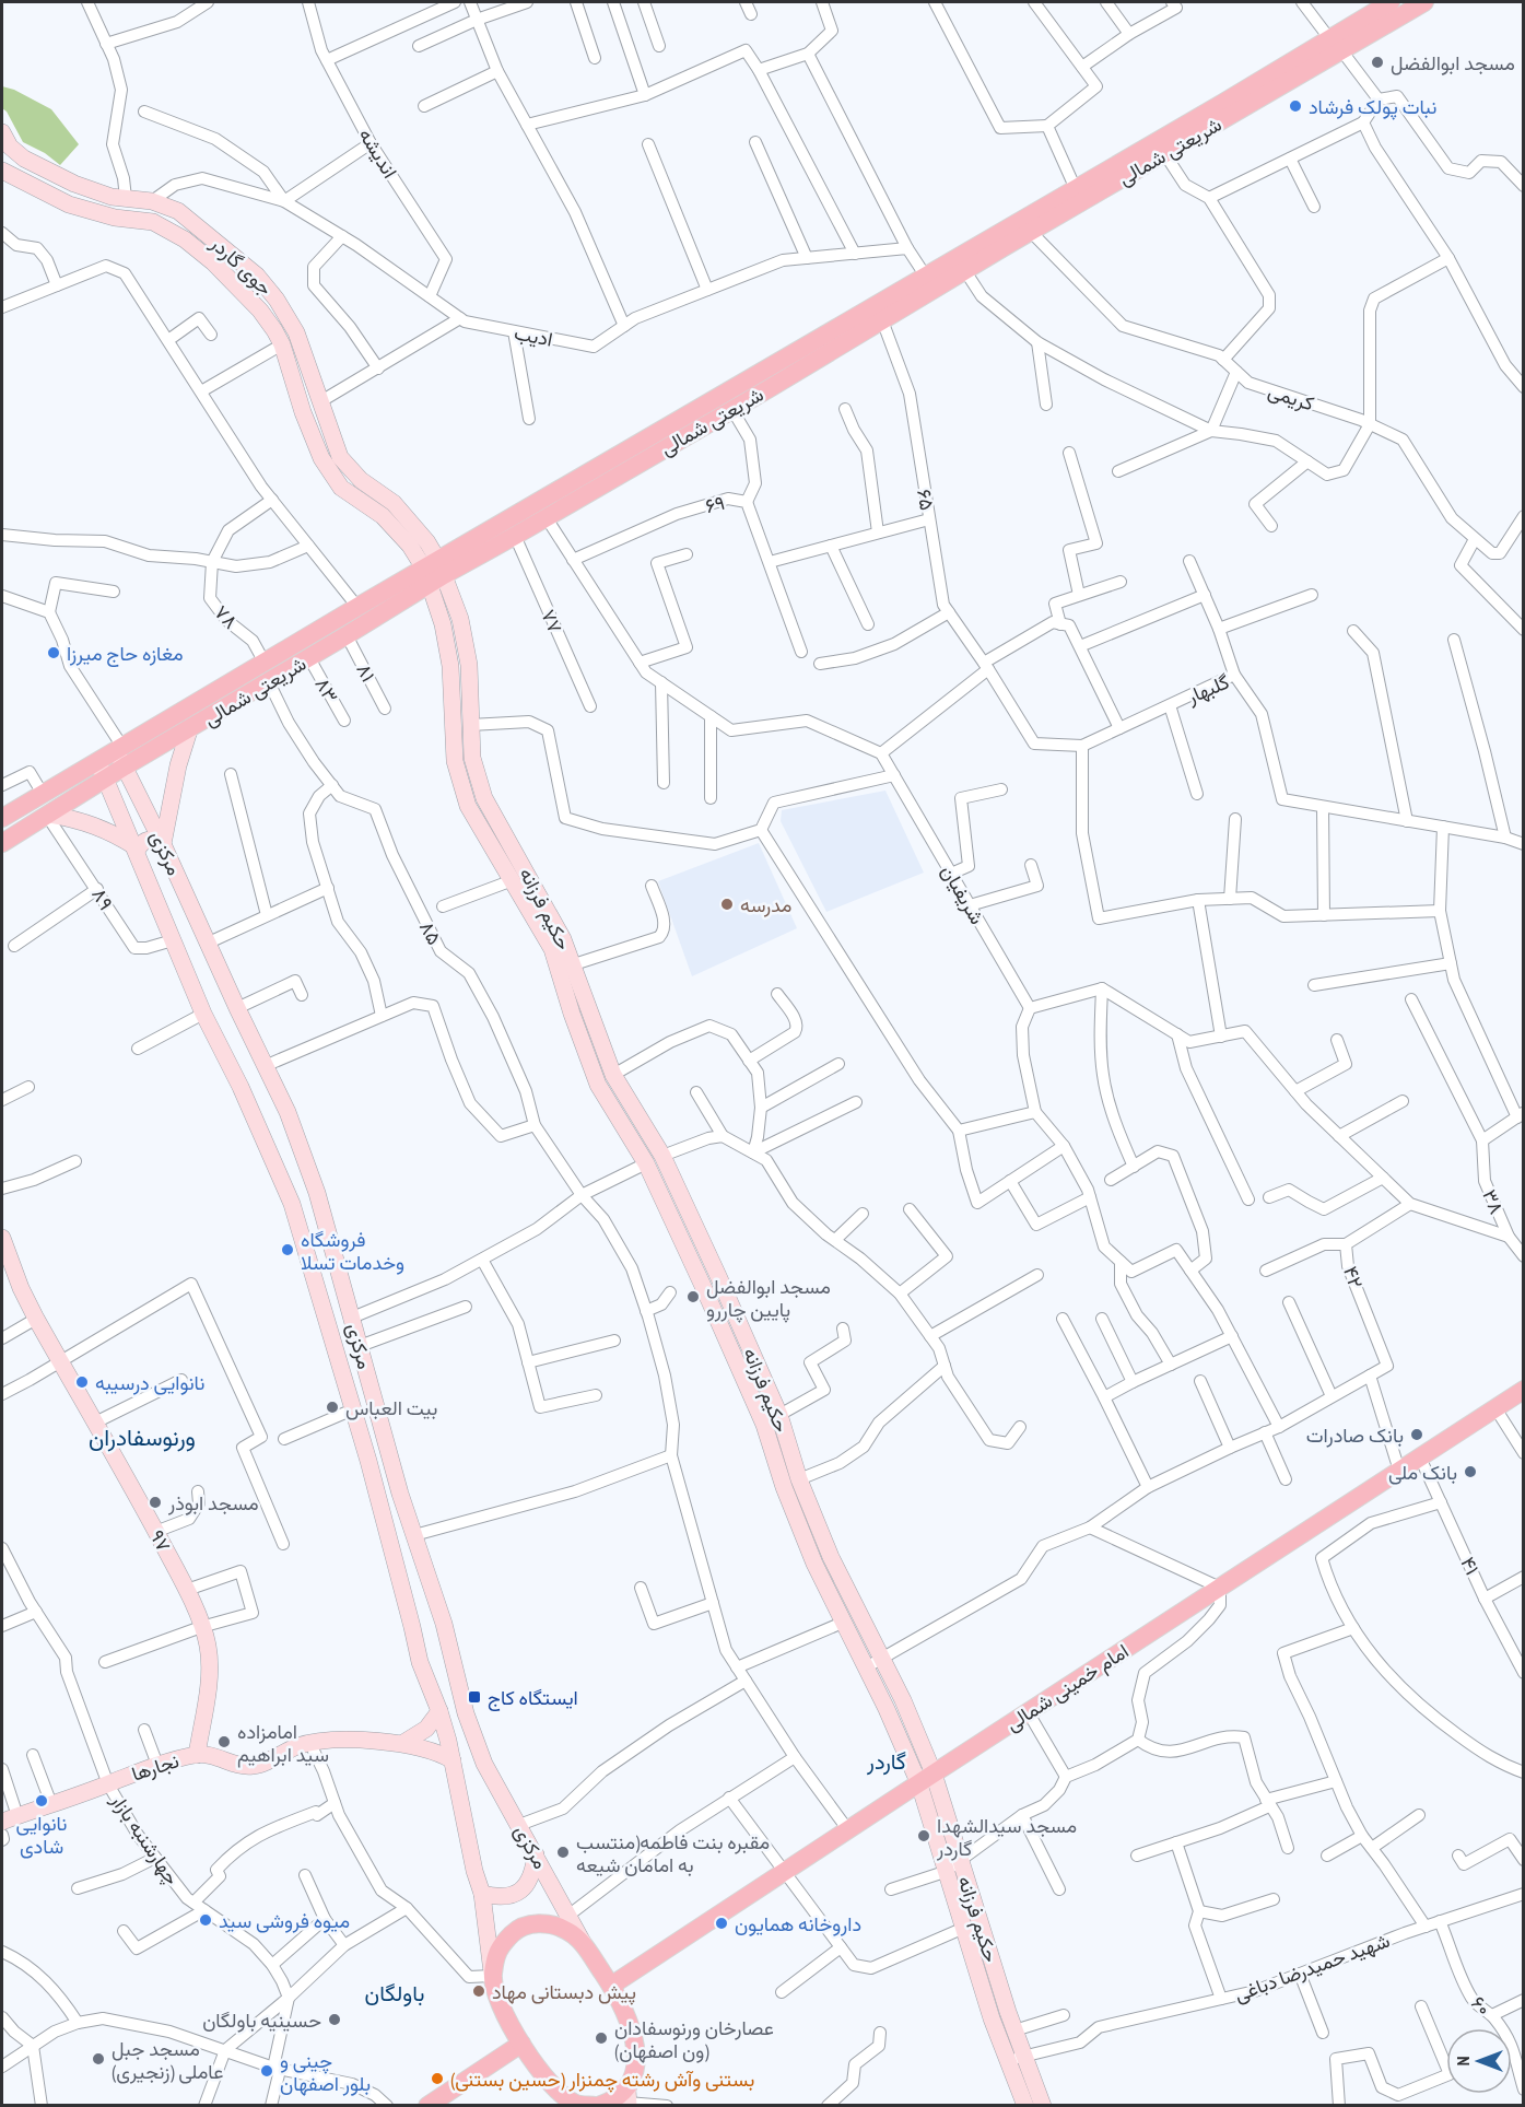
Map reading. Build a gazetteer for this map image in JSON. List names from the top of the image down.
{
  "streets": {
    "main road": ["شریعتی شمالی", "امام خمینی شمالی"],
    "street": [
      "اندیشه",
      "جوی گاردر",
      "ادیب",
      "کریمی",
      "۶۵",
      "۶۹",
      "۷۸",
      "۷۷",
      "۸۱",
      "گلبهار",
      "۸۳",
      "مرکزی",
      "شریفیان",
      "۸۹",
      "حکیم فرزانه",
      "۸۵",
      "۳۸",
      "۴۲",
      "۹۷",
      "۴۱",
      "نجارها",
      "چهارشنبه بازار",
      "شهید حمیدرضا دباغی",
      "۶۰"
    ]
  },
  "crossings": [
    ["شریعتی شمالی", "جوی گاردر"],
    ["شریعتی شمالی", "کریمی"],
    ["شریعتی شمالی", "۶۵"],
    ["شریعتی شمالی", "۷۸"],
    ["شریعتی شمالی", "۷۷"],
    ["شریعتی شمالی", "۸۱"],
    ["شریعتی شمالی", "۸۳"],
    ["شریعتی شمالی", "مرکزی"],
    ["شریعتی شمالی", "۸۹"],
    ["شریعتی شمالی", "حکیم فرزانه"],
    ["شریعتی شمالی", "۸۵"],
    ["اندیشه", "ادیب"],
    ["جوی گاردر", "ادیب"],
    ["جوی گاردر", "حکیم فرزانه"],
    ["۶۵", "گلبهار"],
    ["مرکزی", "۸۹"],
    ["مرکزی", "نجارها"],
    ["حکیم فرزانه", "امام خمینی شمالی"],
    ["حکیم فرزانه", "شهید حمیدرضا دباغی"],
    ["۸۵", "امام خمینی شمالی"],
    ["۹۷", "نجارها"],
    ["۴۱", "امام خمینی شمالی"],
    ["نجارها", "چهارشنبه بازار"],
    ["شهید حمیدرضا دباغی", "۶۰"]
  ],
  "districts": ["ورنوسفادران", "گاردر", "باولگان"],
  "places": {
    "other": [
      "مسجد ابوالفضل",
      "نبات پولک فرشاد",
      "مغازه حاج میرزا",
      "مدرسه",
      "فروشگاه وخدمات تسلا",
      "مسجد ابوالفضل پایین چاررو",
      "نانوایی درسیبه",
      "بیت العباس",
      "بانک صادرات",
      "بانک ملی",
      "مسجد ابوذر",
      "امامزاده سید ابراهیم",
      "نانوایی شادی",
      "مسجد سیدالشهدا گاردر",
      "مقبره بنت فاطمه(منتسب به امامان شیعه",
      "میوه فروشی سید",
      "داروخانه همایون",
      "پیش دبستانی مهاد",
      "حسینیه باولگان",
      "عصارخان ورنوسفادان (ون اصفهان)",
      "مسجد جبل عاملی (زنجیری)",
      "چینی و بلور اصفهان",
      "بستنی وآش رشته چمنزار (حسین بستنی)"
    ],
    "transit": ["ایستگاه کاج"]
  },
  "north": "left"
}
